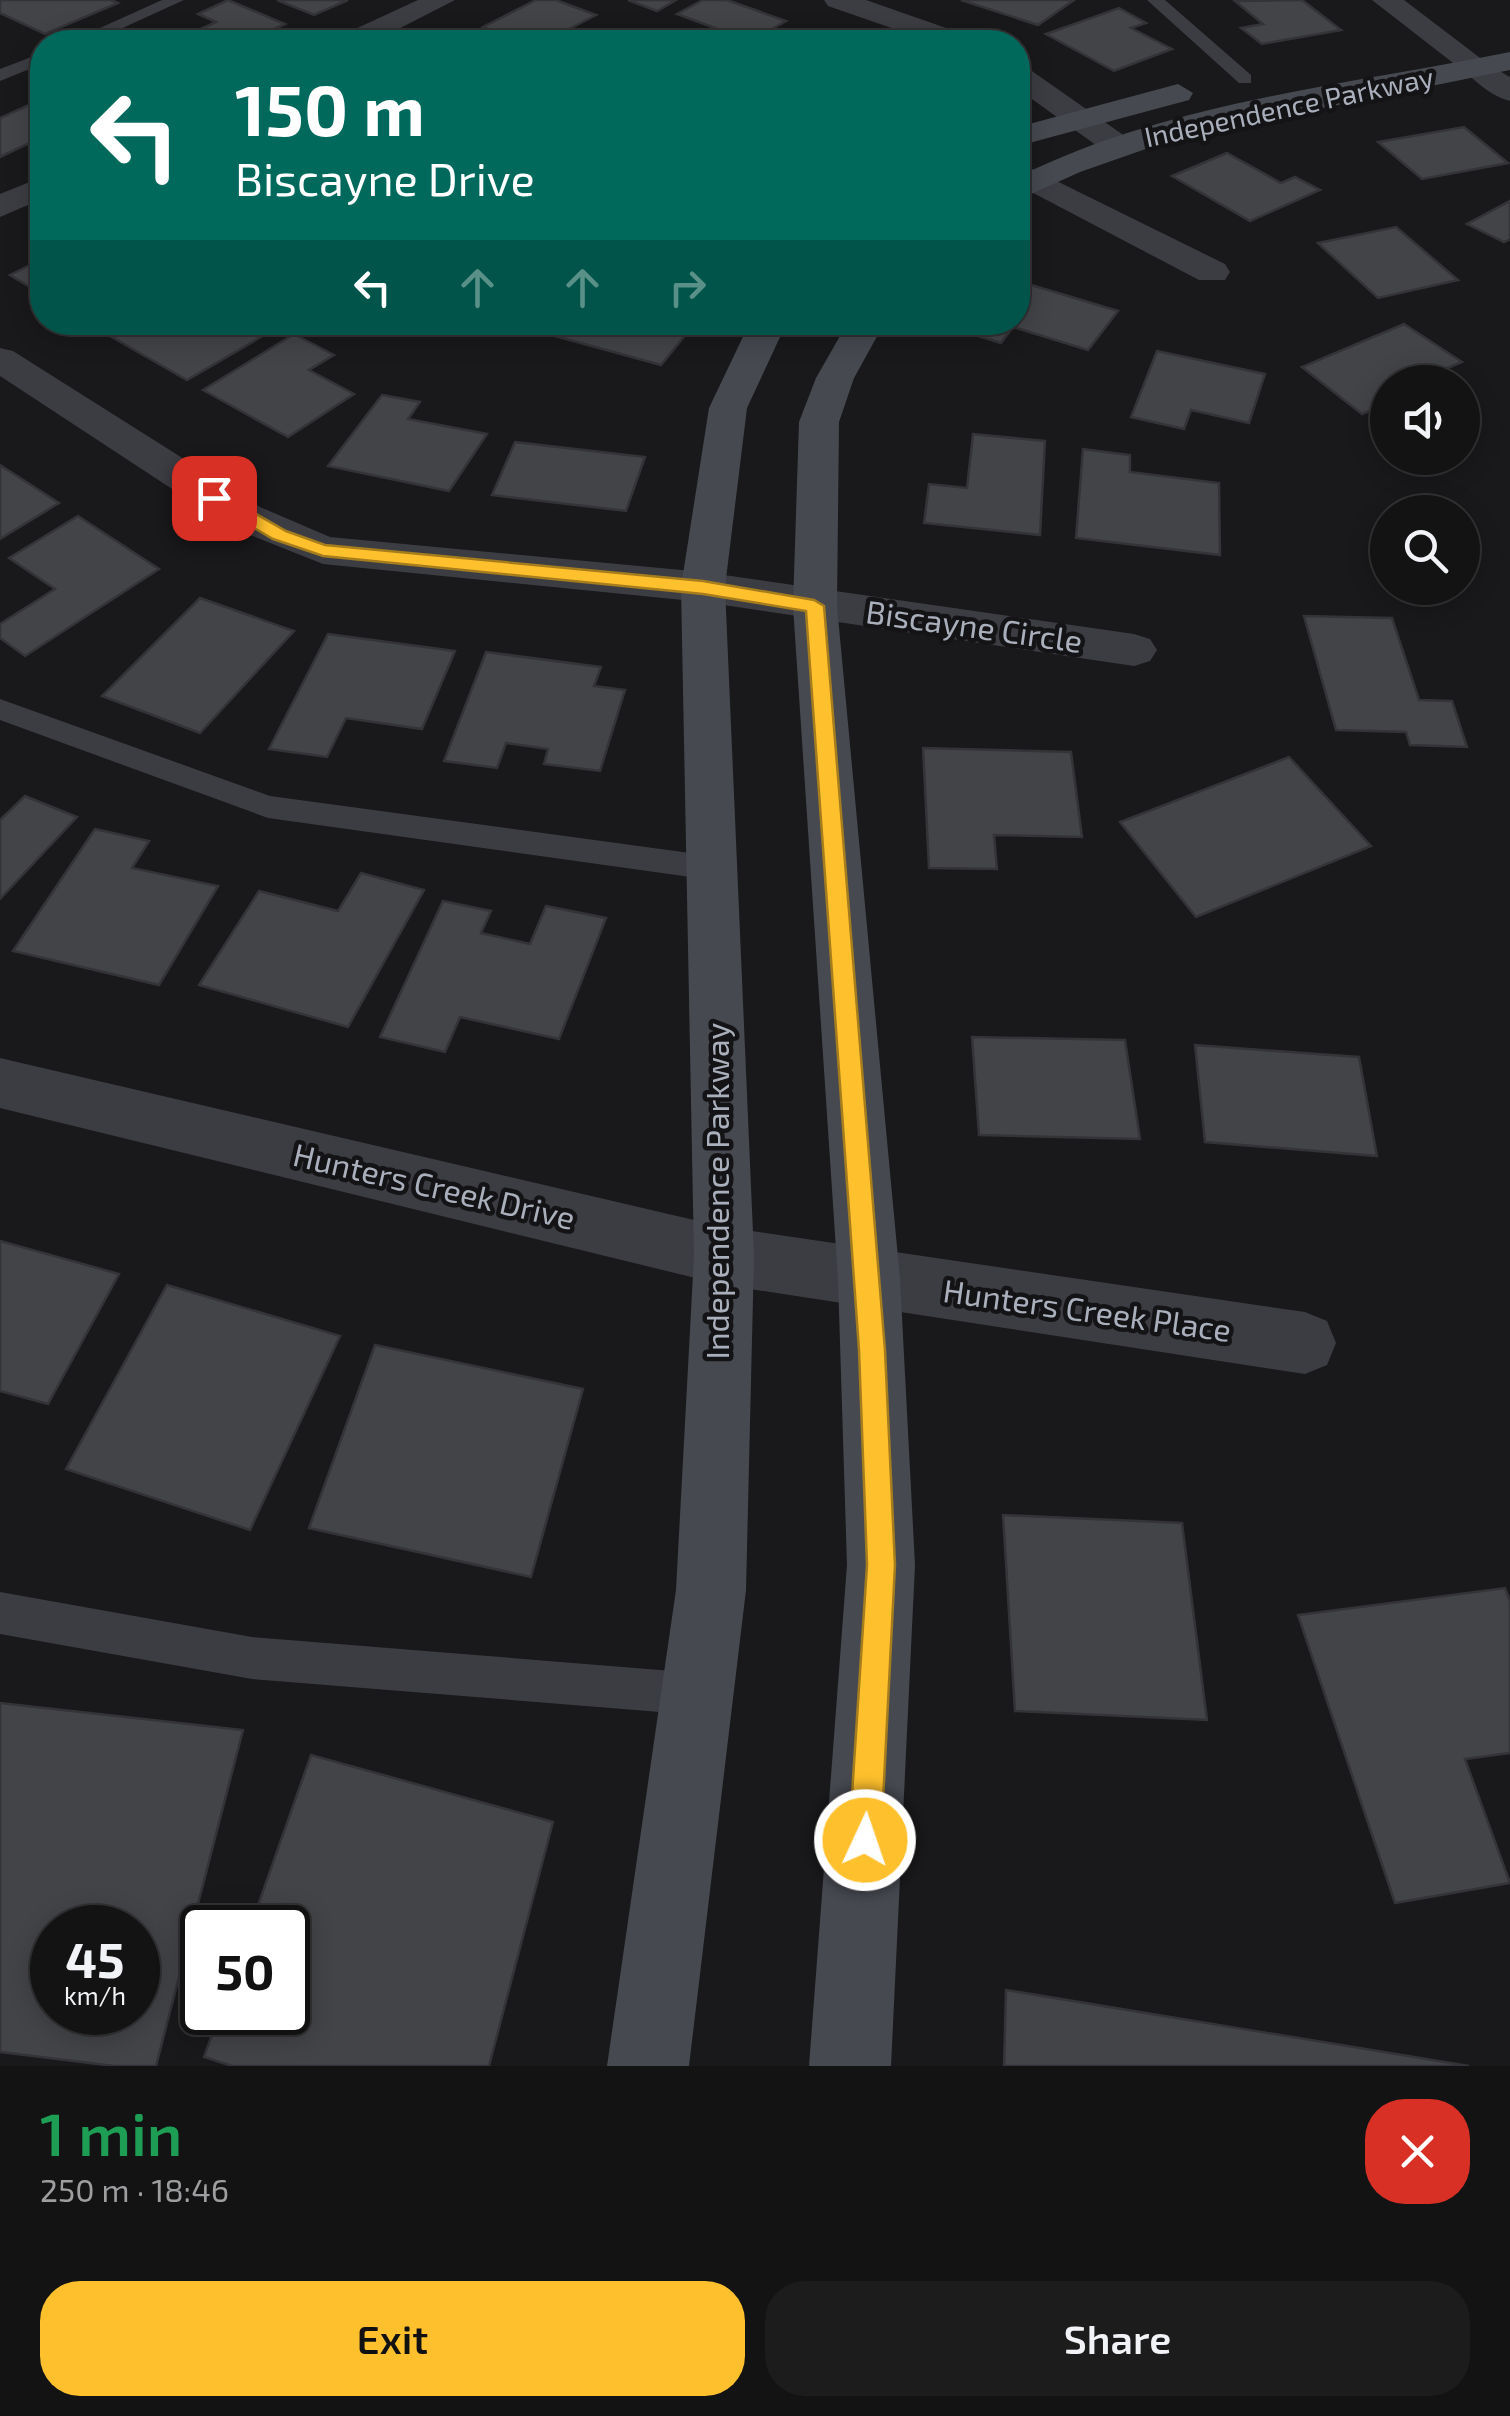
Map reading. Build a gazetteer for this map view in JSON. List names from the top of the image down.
{
  "streets": {
    "main road": ["Independence Parkway"],
    "street": ["Biscayne Circle", "Hunters Creek Drive", "Hunters Creek Place"]
  },
  "crossings": [
    ["Independence Parkway", "Biscayne Circle"],
    ["Independence Parkway", "Hunters Creek Drive"],
    ["Hunters Creek Drive", "Hunters Creek Place"]
  ],
  "page": {
    "turn": ["150 m", "Biscayne Drive"],
    "speed": "45 km/h",
    "limit": "50",
    "heading": ["1 min", "250 m · 18:46"],
    "buttons": ["Exit", "Share"]
  }
}
